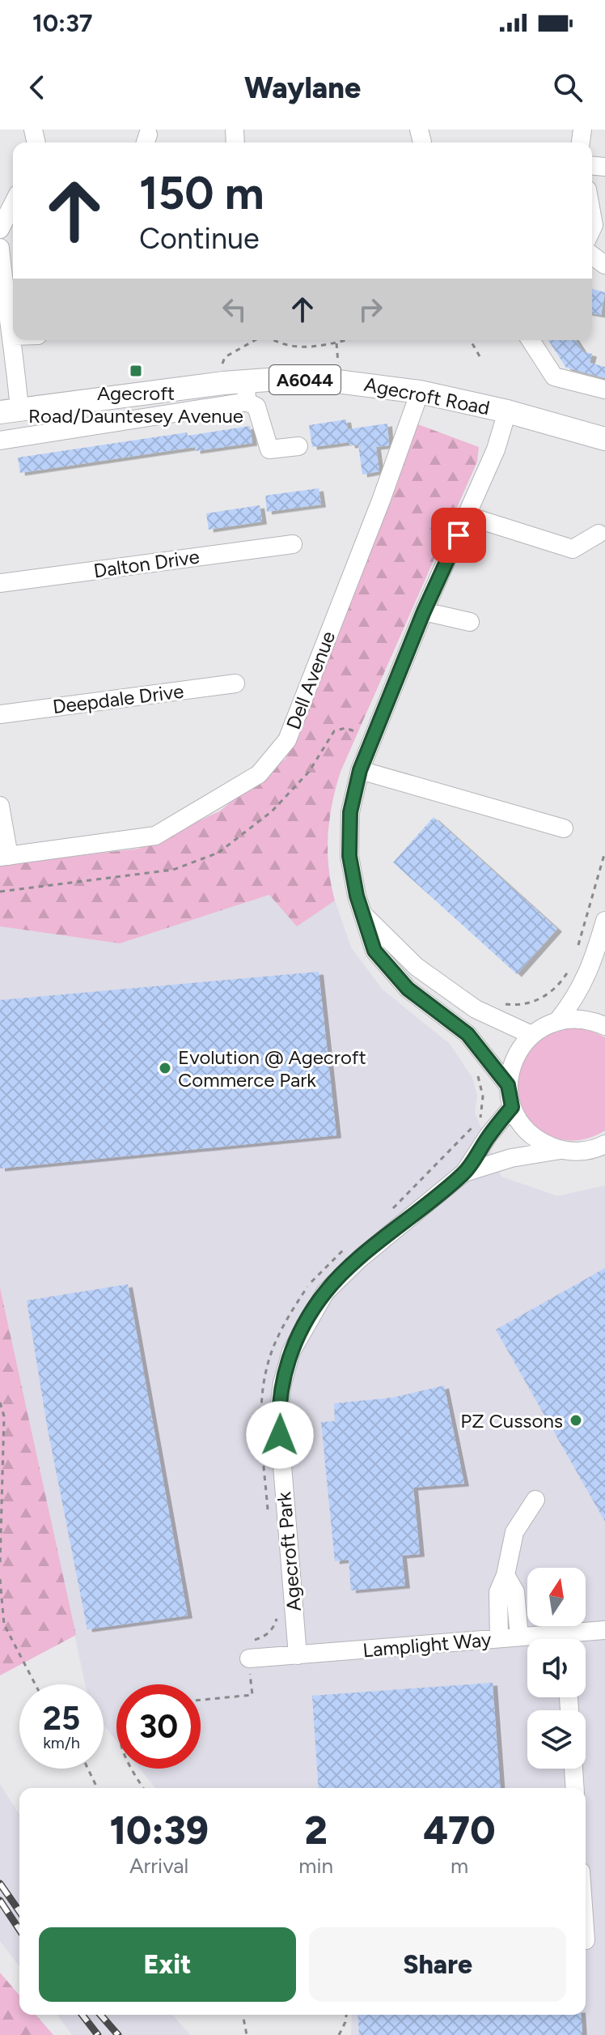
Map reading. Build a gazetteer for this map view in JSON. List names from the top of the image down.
{
  "streets": {
    "main road": ["A6044", "Agecroft Road"],
    "street": [
      "Dalton Drive",
      "Dell Avenue",
      "Deepdale Drive",
      "Agecroft Park",
      "Lamplight Way"
    ]
  },
  "crossings": [
    ["Agecroft Road", "Dell Avenue"],
    ["Agecroft Park", "Lamplight Way"]
  ],
  "places": {
    "transit": ["Agecroft Road/Dauntesey Avenue"],
    "other": ["Evolution @ Agecroft Commerce Park", "PZ Cussons"]
  },
  "north": "top",
  "page": {
    "status": "10:37",
    "header": "Waylane",
    "turn": ["150 m", "Continue"],
    "speed": "25 km/h",
    "limit": "30",
    "eta": [
      "10:39",
      "Arrival",
      "2",
      "min",
      "470",
      "m"
    ],
    "buttons": ["Exit", "Share"]
  }
}
